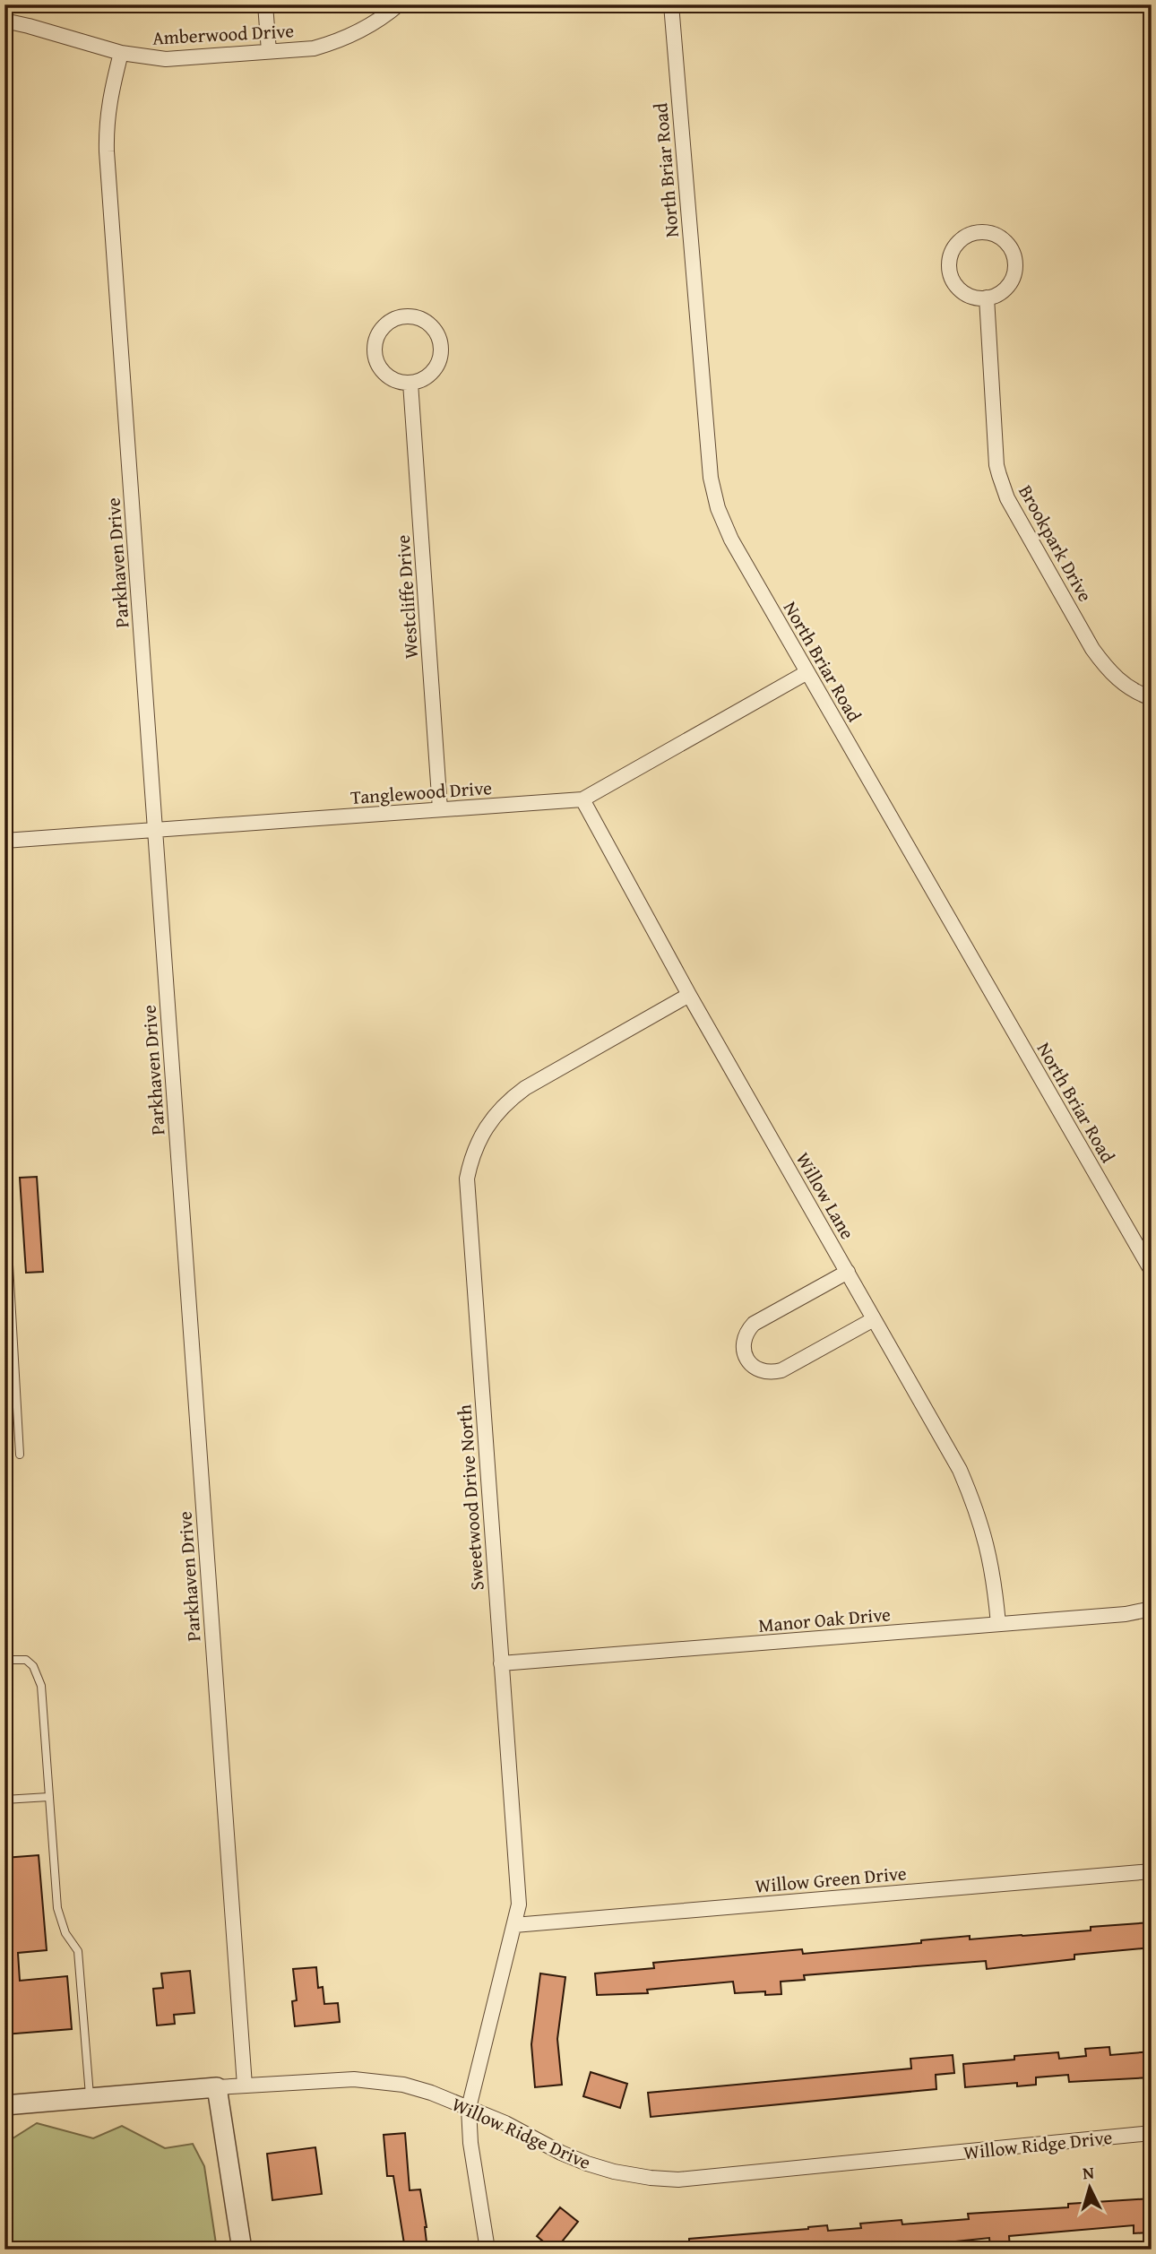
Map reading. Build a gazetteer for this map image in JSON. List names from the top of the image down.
{
  "streets": {
    "street": [
      "Amberwood Drive",
      "North Briar Road",
      "Brookpark Drive",
      "Parkhaven Drive",
      "Westcliffe Drive",
      "Tanglewood Drive",
      "Willow Lane",
      "Sweetwood Drive North",
      "Manor Oak Drive",
      "Willow Green Drive",
      "Willow Ridge Drive"
    ]
  },
  "crossings": [
    ["Amberwood Drive", "Parkhaven Drive"],
    ["North Briar Road", "Tanglewood Drive"],
    ["Parkhaven Drive", "Tanglewood Drive"],
    ["Parkhaven Drive", "Willow Ridge Drive"],
    ["Westcliffe Drive", "Tanglewood Drive"],
    ["Tanglewood Drive", "Willow Lane"],
    ["Willow Lane", "Sweetwood Drive North"],
    ["Willow Lane", "Manor Oak Drive"],
    ["Sweetwood Drive North", "Manor Oak Drive"],
    ["Sweetwood Drive North", "Willow Green Drive"],
    ["Sweetwood Drive North", "Willow Ridge Drive"]
  ],
  "north": "top"
}
